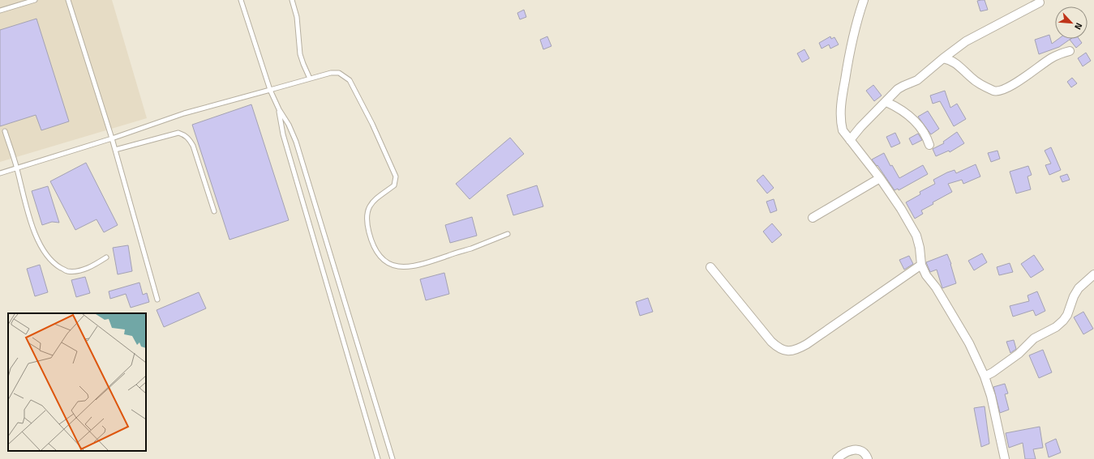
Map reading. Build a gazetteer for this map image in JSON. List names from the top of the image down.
{
  "north": "bottom right"
}
